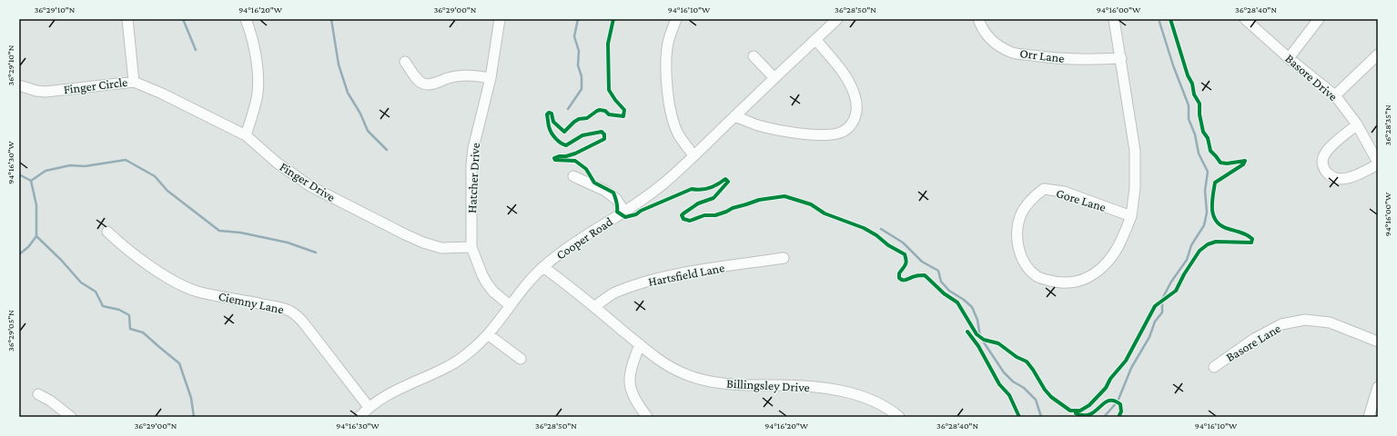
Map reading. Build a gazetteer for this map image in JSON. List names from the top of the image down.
{
  "streets": {
    "street": [
      "Orr Lane",
      "Basore Drive",
      "Finger Circle",
      "Hatcher Drive",
      "Finger Drive",
      "Gore Lane",
      "Cooper Road",
      "Hartsfield Lane",
      "Ciemny Lane",
      "Basore Lane",
      "Billingsley Drive"
    ]
  },
  "crossings": [
    ["Orr Lane", "Gore Lane"],
    ["Finger Circle", "Finger Drive"],
    ["Hatcher Drive", "Finger Drive"],
    ["Hatcher Drive", "Cooper Road"],
    ["Cooper Road", "Ciemny Lane"],
    ["Cooper Road", "Billingsley Drive"],
    ["Hartsfield Lane", "Billingsley Drive"]
  ],
  "coordinates": [
    "36°29'10\"N",
    "94°16'20\"W",
    "36°29'00\"N",
    "94°16'10\"W",
    "36°28'50\"N",
    "94°16'00\"W",
    "36°28'40\"N",
    "36°28'35\"N",
    "94°16'30\"W",
    "36°29'05\"N"
  ]
}
